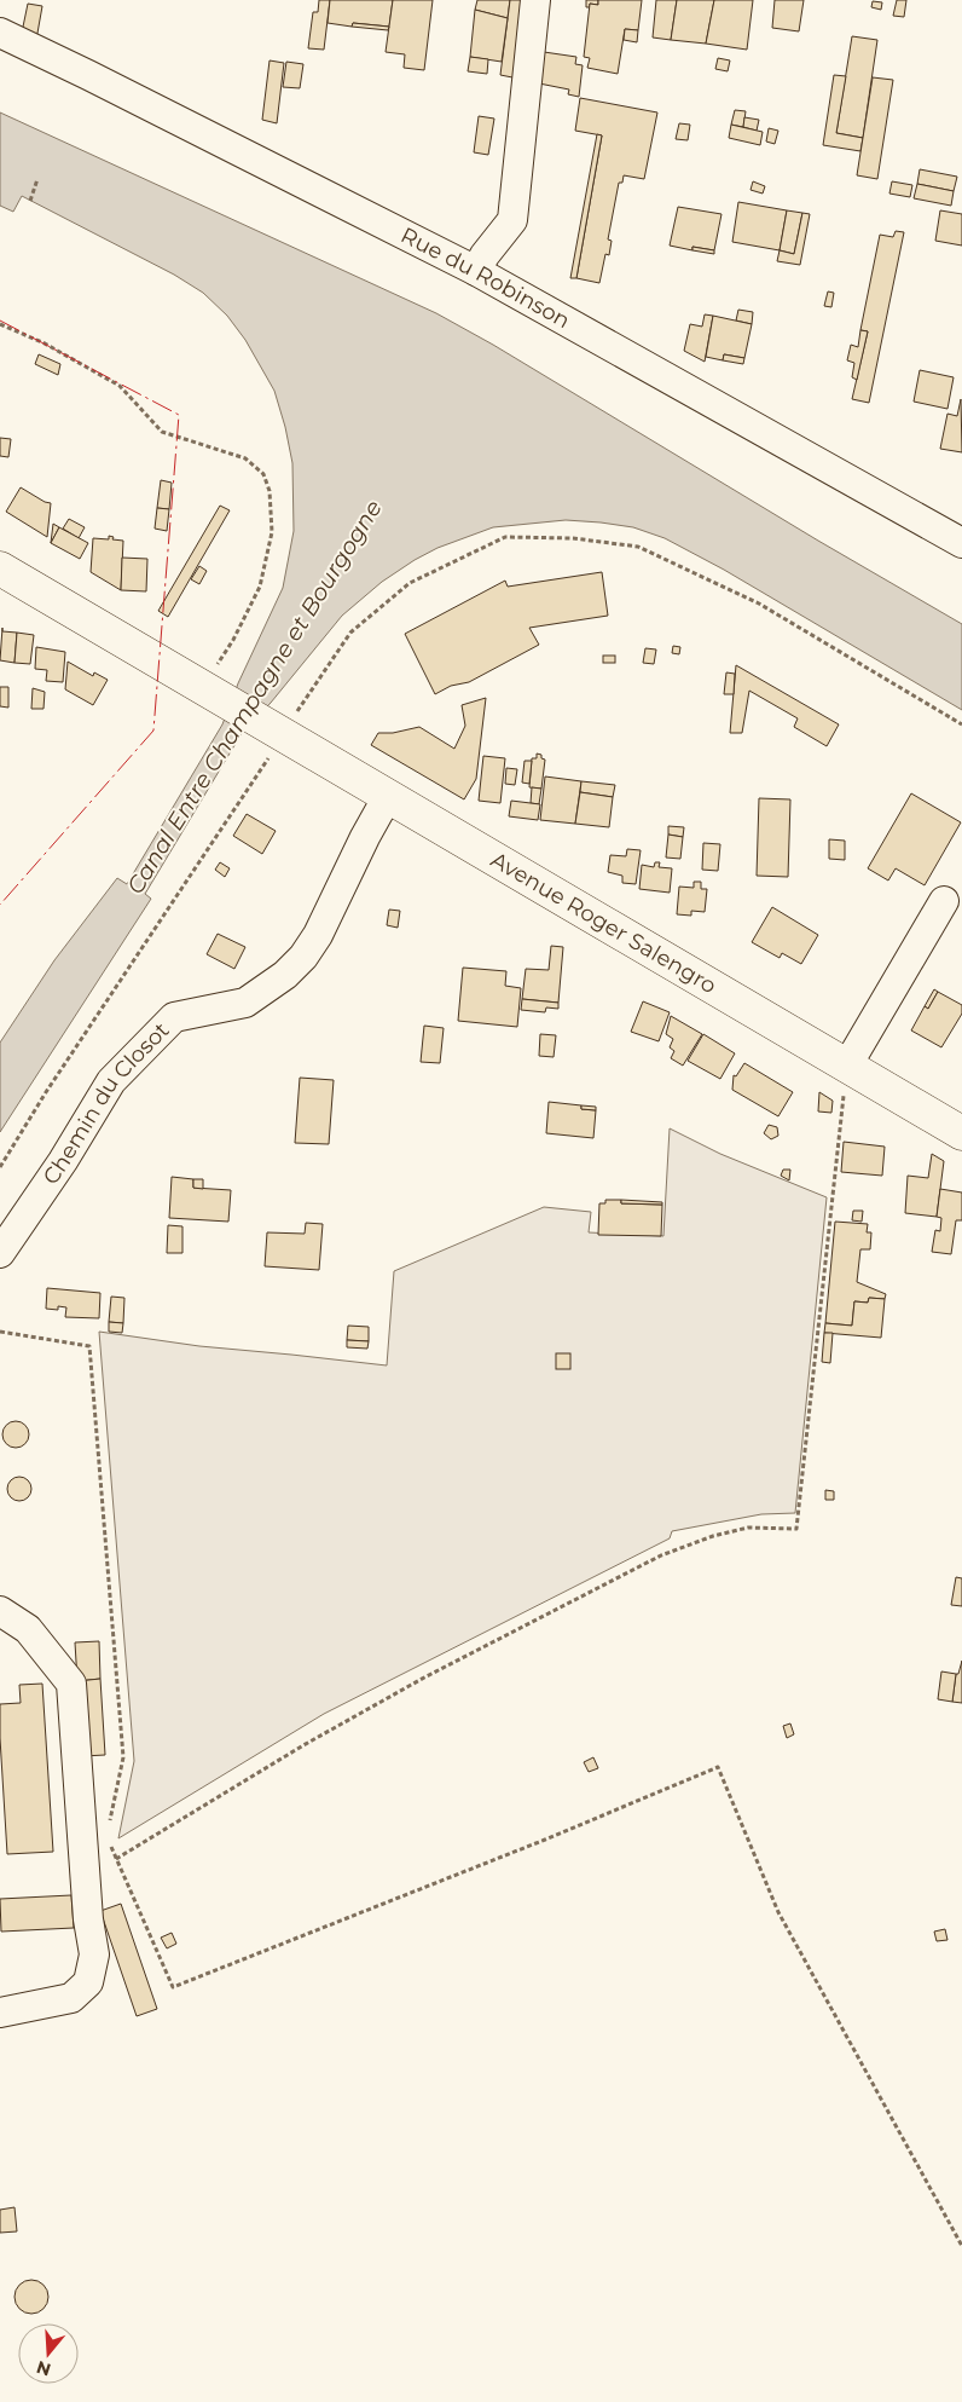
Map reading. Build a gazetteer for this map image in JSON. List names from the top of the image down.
{
  "streets": {
    "main road": ["Avenue Roger Salengro"],
    "street": ["Rue du Robinson", "Chemin du Closot"]
  },
  "crossings": [
    ["Avenue Roger Salengro", "Chemin du Closot"]
  ],
  "water": ["Canal Entre Champagne et Bourgogne"],
  "north": "bottom"
}
